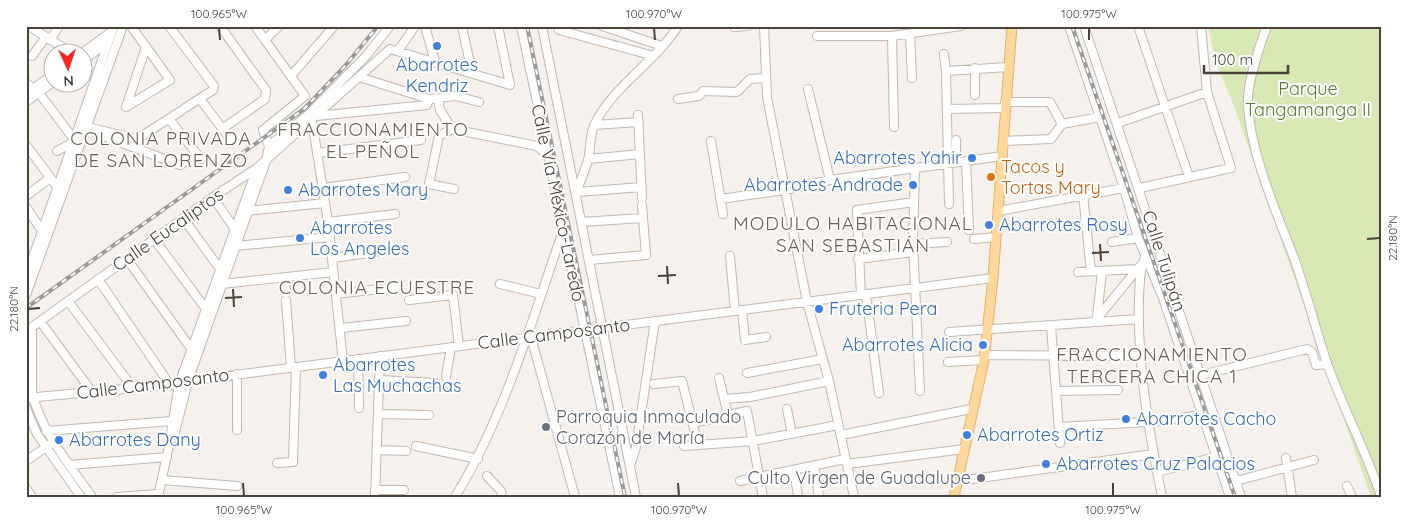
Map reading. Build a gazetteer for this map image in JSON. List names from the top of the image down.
{
  "streets": {
    "street": [
      "Calle Vía México-Laredo",
      "Calle Eucaliptos",
      "Calle Tulipán",
      "Calle Camposanto"
    ]
  },
  "crossings": [
    ["Calle Vía México-Laredo", "Calle Camposanto"],
    ["Calle Eucaliptos", "Calle Camposanto"]
  ],
  "districts": [
    "FRACCIONAMIENTO EL PEÑOL",
    "COLONIA PRIVADA DE SAN LORENZO",
    "MODULO HABITACIONAL SAN SEBASTIÁN",
    "COLONIA ECUESTRE",
    "FRACCIONAMIENTO TERCERA CHICA 1"
  ],
  "parks": ["Parque Tangamanga II"],
  "places": [
    "Abarrotes Kendriz",
    "Abarrotes Yahir",
    "Tacos y Tortas Mary",
    "Abarrotes Andrade",
    "Abarrotes Mary",
    "Abarrotes Rosy",
    "Abarrotes Los Angeles",
    "Fruteria Pera",
    "Abarrotes Alicia",
    "Abarrotes Las Muchachas",
    "Abarrotes Cacho",
    "Parroquia Inmaculado Corazón de María",
    "Abarrotes Ortiz",
    "Abarrotes Dany",
    "Abarrotes Cruz Palacios",
    "Culto Virgen de Guadalupe"
  ],
  "scale_bar": "100 m",
  "north": "bottom",
  "coordinates": [
    "100.965°W",
    "100.970°W",
    "100.975°W",
    "22.180°N"
  ]
}
